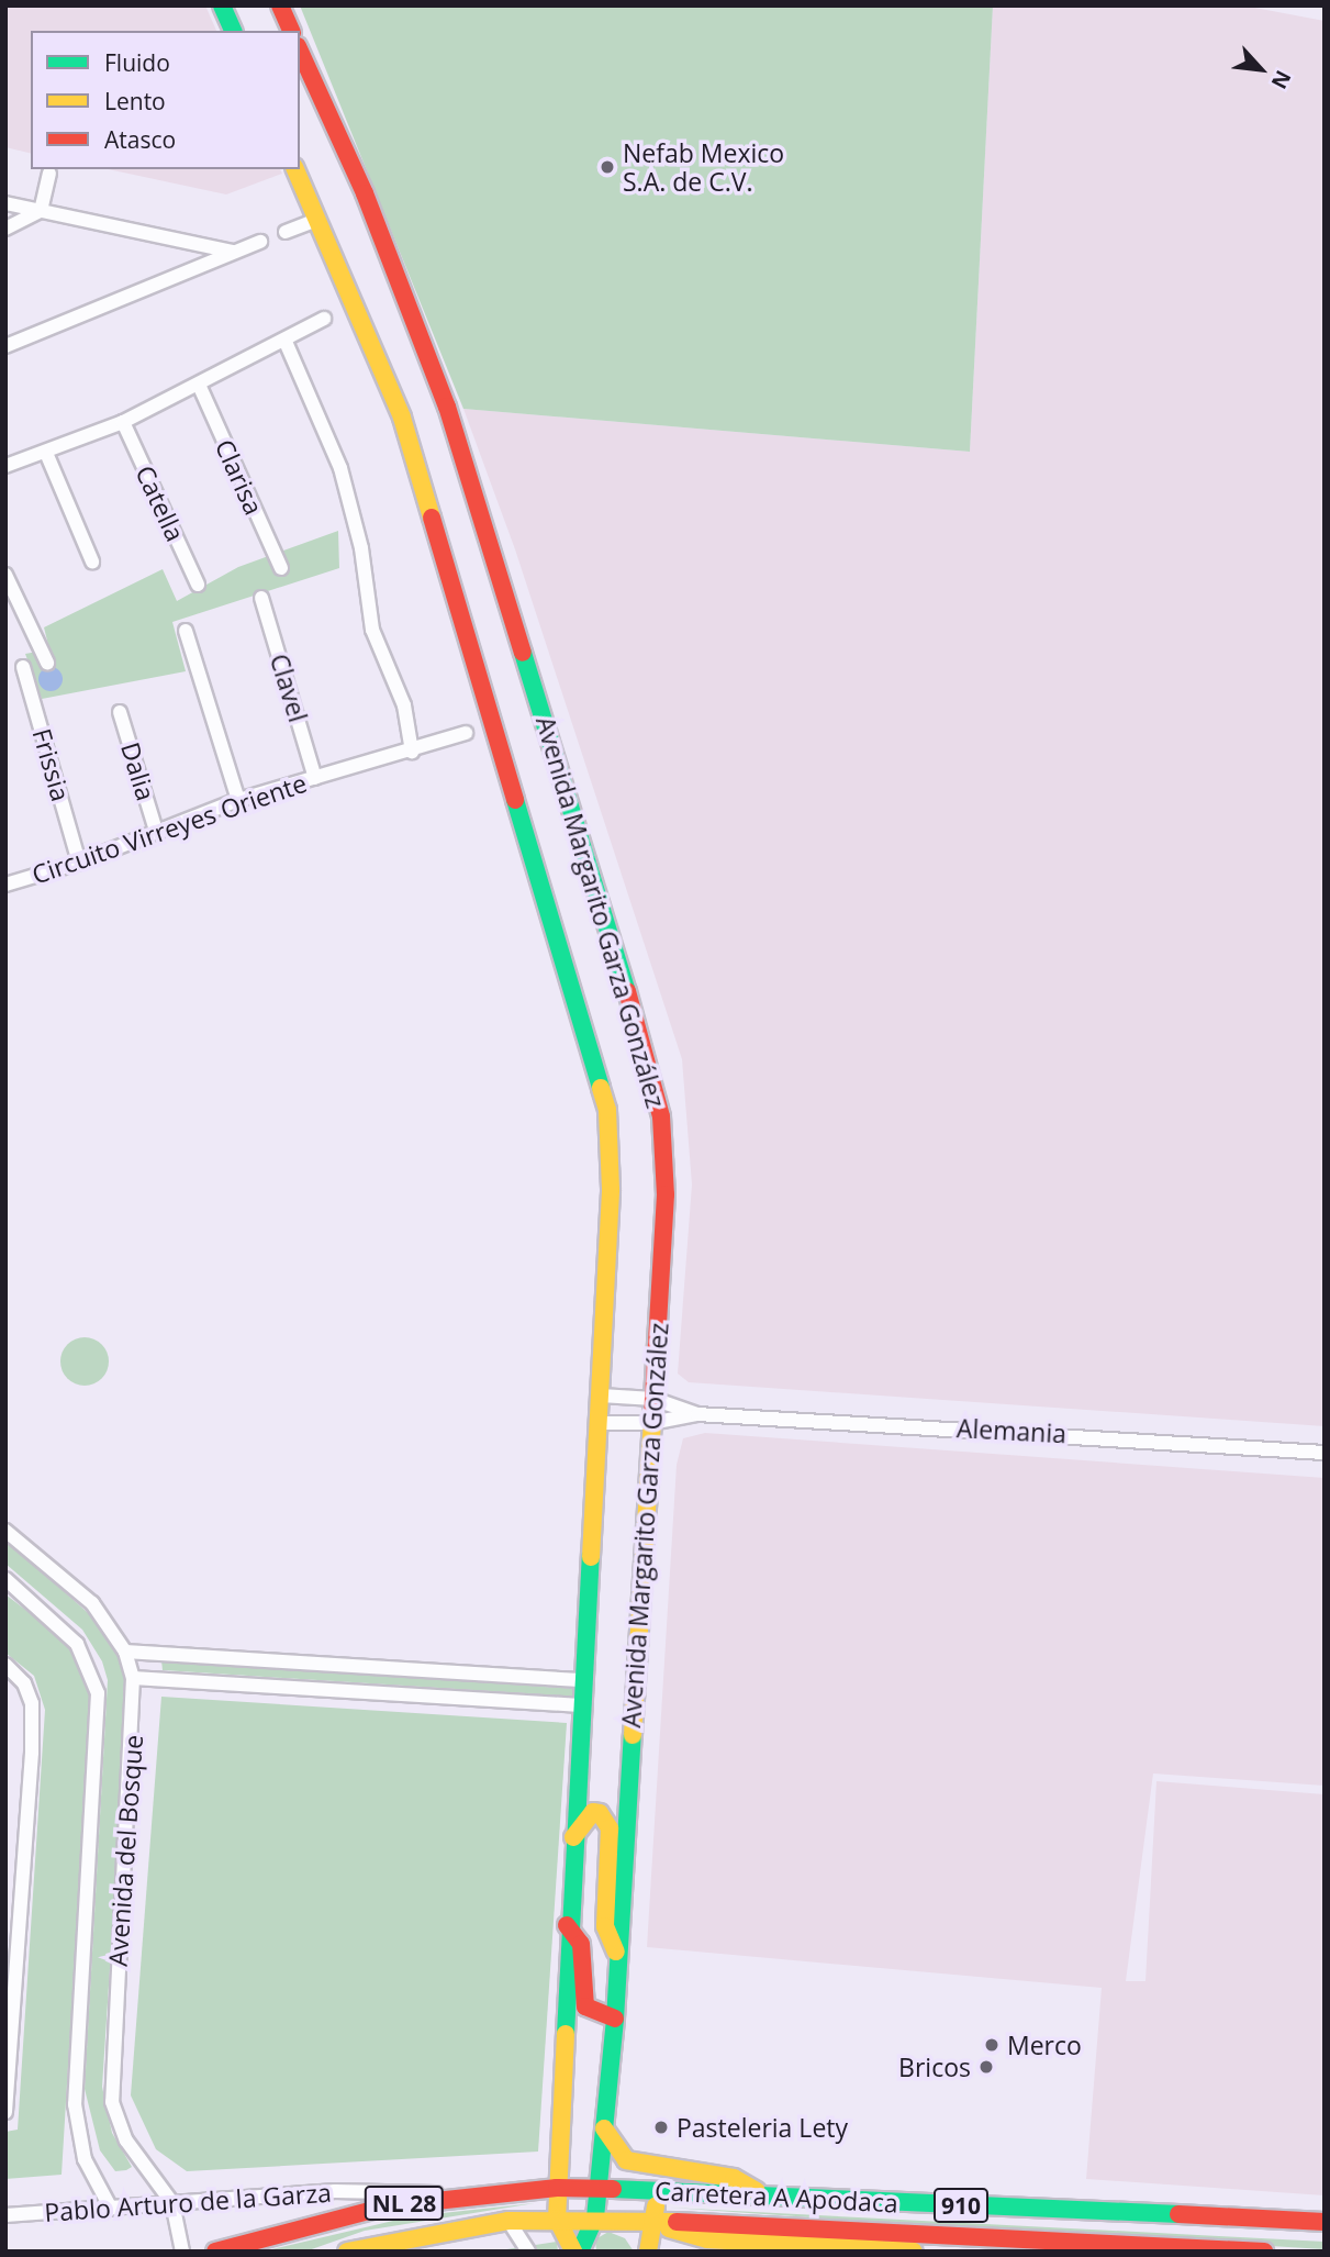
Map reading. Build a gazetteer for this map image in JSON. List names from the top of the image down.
{
  "streets": {
    "main road": [
      "Avenida Margarito Garza González",
      "Carretera A Apodaca",
      "NL 28",
      "910"
    ],
    "street": [
      "Clarisa",
      "Catella",
      "Clavel",
      "Frissia",
      "Dalia",
      "Circuito Virreyes Oriente",
      "Alemania",
      "Avenida del Bosque",
      "Pablo Arturo de la Garza"
    ]
  },
  "crossings": [
    ["Clavel", "Circuito Virreyes Oriente"],
    ["Frissia", "Circuito Virreyes Oriente"],
    ["Dalia", "Circuito Virreyes Oriente"],
    ["Avenida Margarito Garza González", "Alemania"],
    ["Avenida Margarito Garza González", "Carretera A Apodaca"],
    ["Avenida Margarito Garza González", "NL 28"],
    ["Avenida del Bosque", "Pablo Arturo de la Garza"],
    ["Carretera A Apodaca", "NL 28"],
    ["Pablo Arturo de la Garza", "NL 28"]
  ],
  "places": [
    "Nefab Mexico S.A. de C.V.",
    "Merco",
    "Bricos",
    "Pasteleria Lety"
  ],
  "legend": ["Fluido", "Lento", "Atasco"],
  "north": "bottom right"
}
